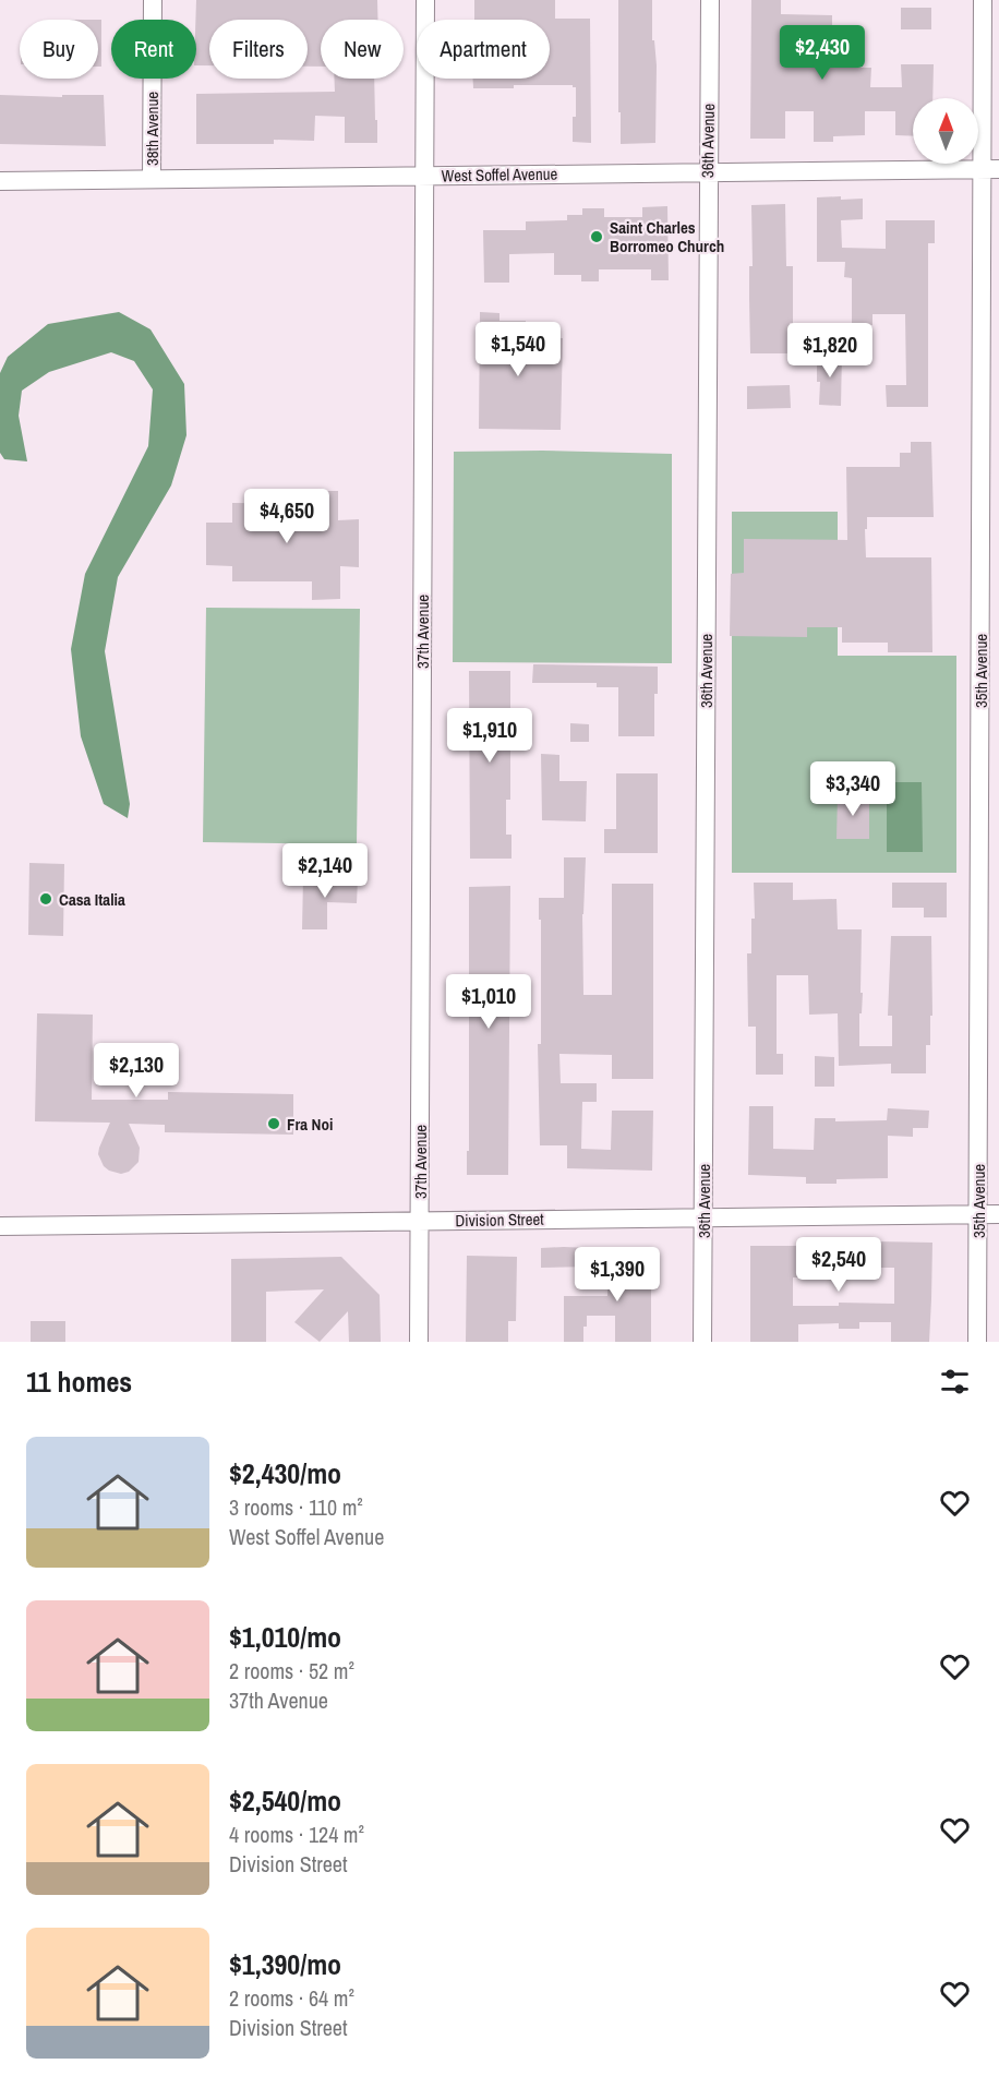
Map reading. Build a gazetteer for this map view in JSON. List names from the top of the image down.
{
  "streets": {
    "street": [
      "38th Avenue",
      "36th Avenue",
      "West Soffel Avenue",
      "37th Avenue",
      "35th Avenue",
      "Division Street"
    ]
  },
  "crossings": [
    ["38th Avenue", "West Soffel Avenue"],
    ["36th Avenue", "West Soffel Avenue"],
    ["36th Avenue", "Division Street"],
    ["West Soffel Avenue", "37th Avenue"],
    ["West Soffel Avenue", "35th Avenue"],
    ["37th Avenue", "Division Street"],
    ["35th Avenue", "Division Street"]
  ],
  "places": ["Saint Charles Borromeo Church", "Casa Italia", "Fra Noi"],
  "north": "top",
  "page": {
    "chip": [
      "Buy",
      "Rent",
      "Filters",
      "New",
      "Apartment"
    ],
    "price": [
      "$2,430",
      "$1,540",
      "$1,820",
      "$4,650",
      "$1,910",
      "$3,340",
      "$2,140",
      "$1,010",
      "$2,130",
      "$2,540",
      "$1,390"
    ],
    "heading": "11 homes",
    "list": [
      {
        "name": "$2,430/mo",
        "note": "3 rooms · 110 m² · West Soffel Avenue"
      },
      {
        "name": "$1,010/mo",
        "note": "2 rooms · 52 m² · 37th Avenue"
      },
      {
        "name": "$2,540/mo",
        "note": "4 rooms · 124 m² · Division Street"
      },
      {
        "name": "$1,390/mo",
        "note": "2 rooms · 64 m² · Division Street"
      }
    ]
  }
}
